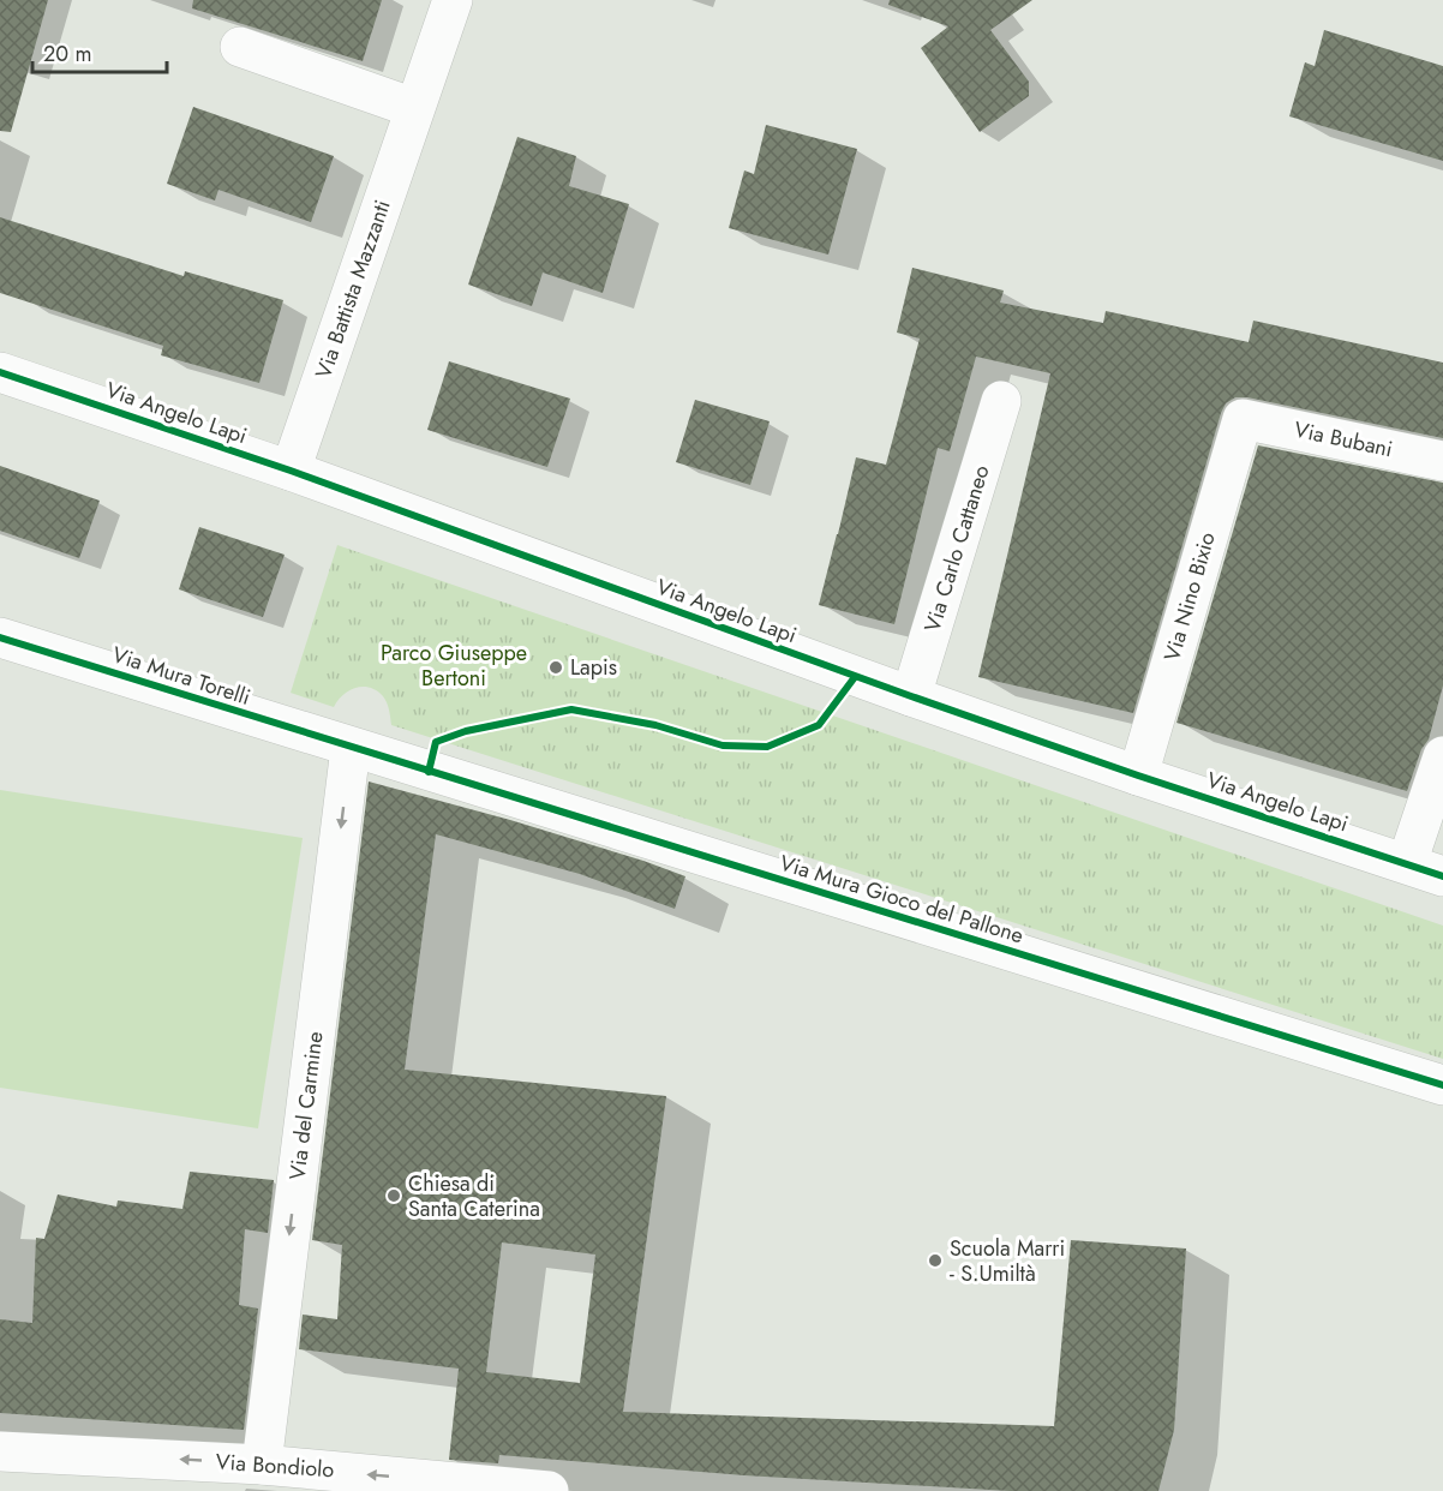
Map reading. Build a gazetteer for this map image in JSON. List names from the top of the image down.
{
  "streets": {
    "street": [
      "Via Battista Mazzanti",
      "Via Angelo Lapi",
      "Via Bubani",
      "Via Carlo Cattaneo",
      "Via Nino Bixio",
      "Via Mura Torelli",
      "Via Mura Gioco del Pallone",
      "Via del Carmine",
      "Via Bondiolo"
    ]
  },
  "crossings": [
    ["Via Battista Mazzanti", "Via Angelo Lapi"],
    ["Via Angelo Lapi", "Via Carlo Cattaneo"],
    ["Via Angelo Lapi", "Via Nino Bixio"],
    ["Via Bubani", "Via Nino Bixio"],
    ["Via Mura Torelli", "Via Mura Gioco del Pallone"],
    ["Via Mura Torelli", "Via del Carmine"],
    ["Via Mura Gioco del Pallone", "Via del Carmine"],
    ["Via del Carmine", "Via Bondiolo"]
  ],
  "one_way": ["Via del Carmine", "Via Bondiolo"],
  "parks": ["Parco Giuseppe Bertoni"],
  "places": ["Lapis", "Chiesa di Santa Caterina", "Scuola Marri - S.Umiltà"],
  "scale_bar": "20 m"
}
